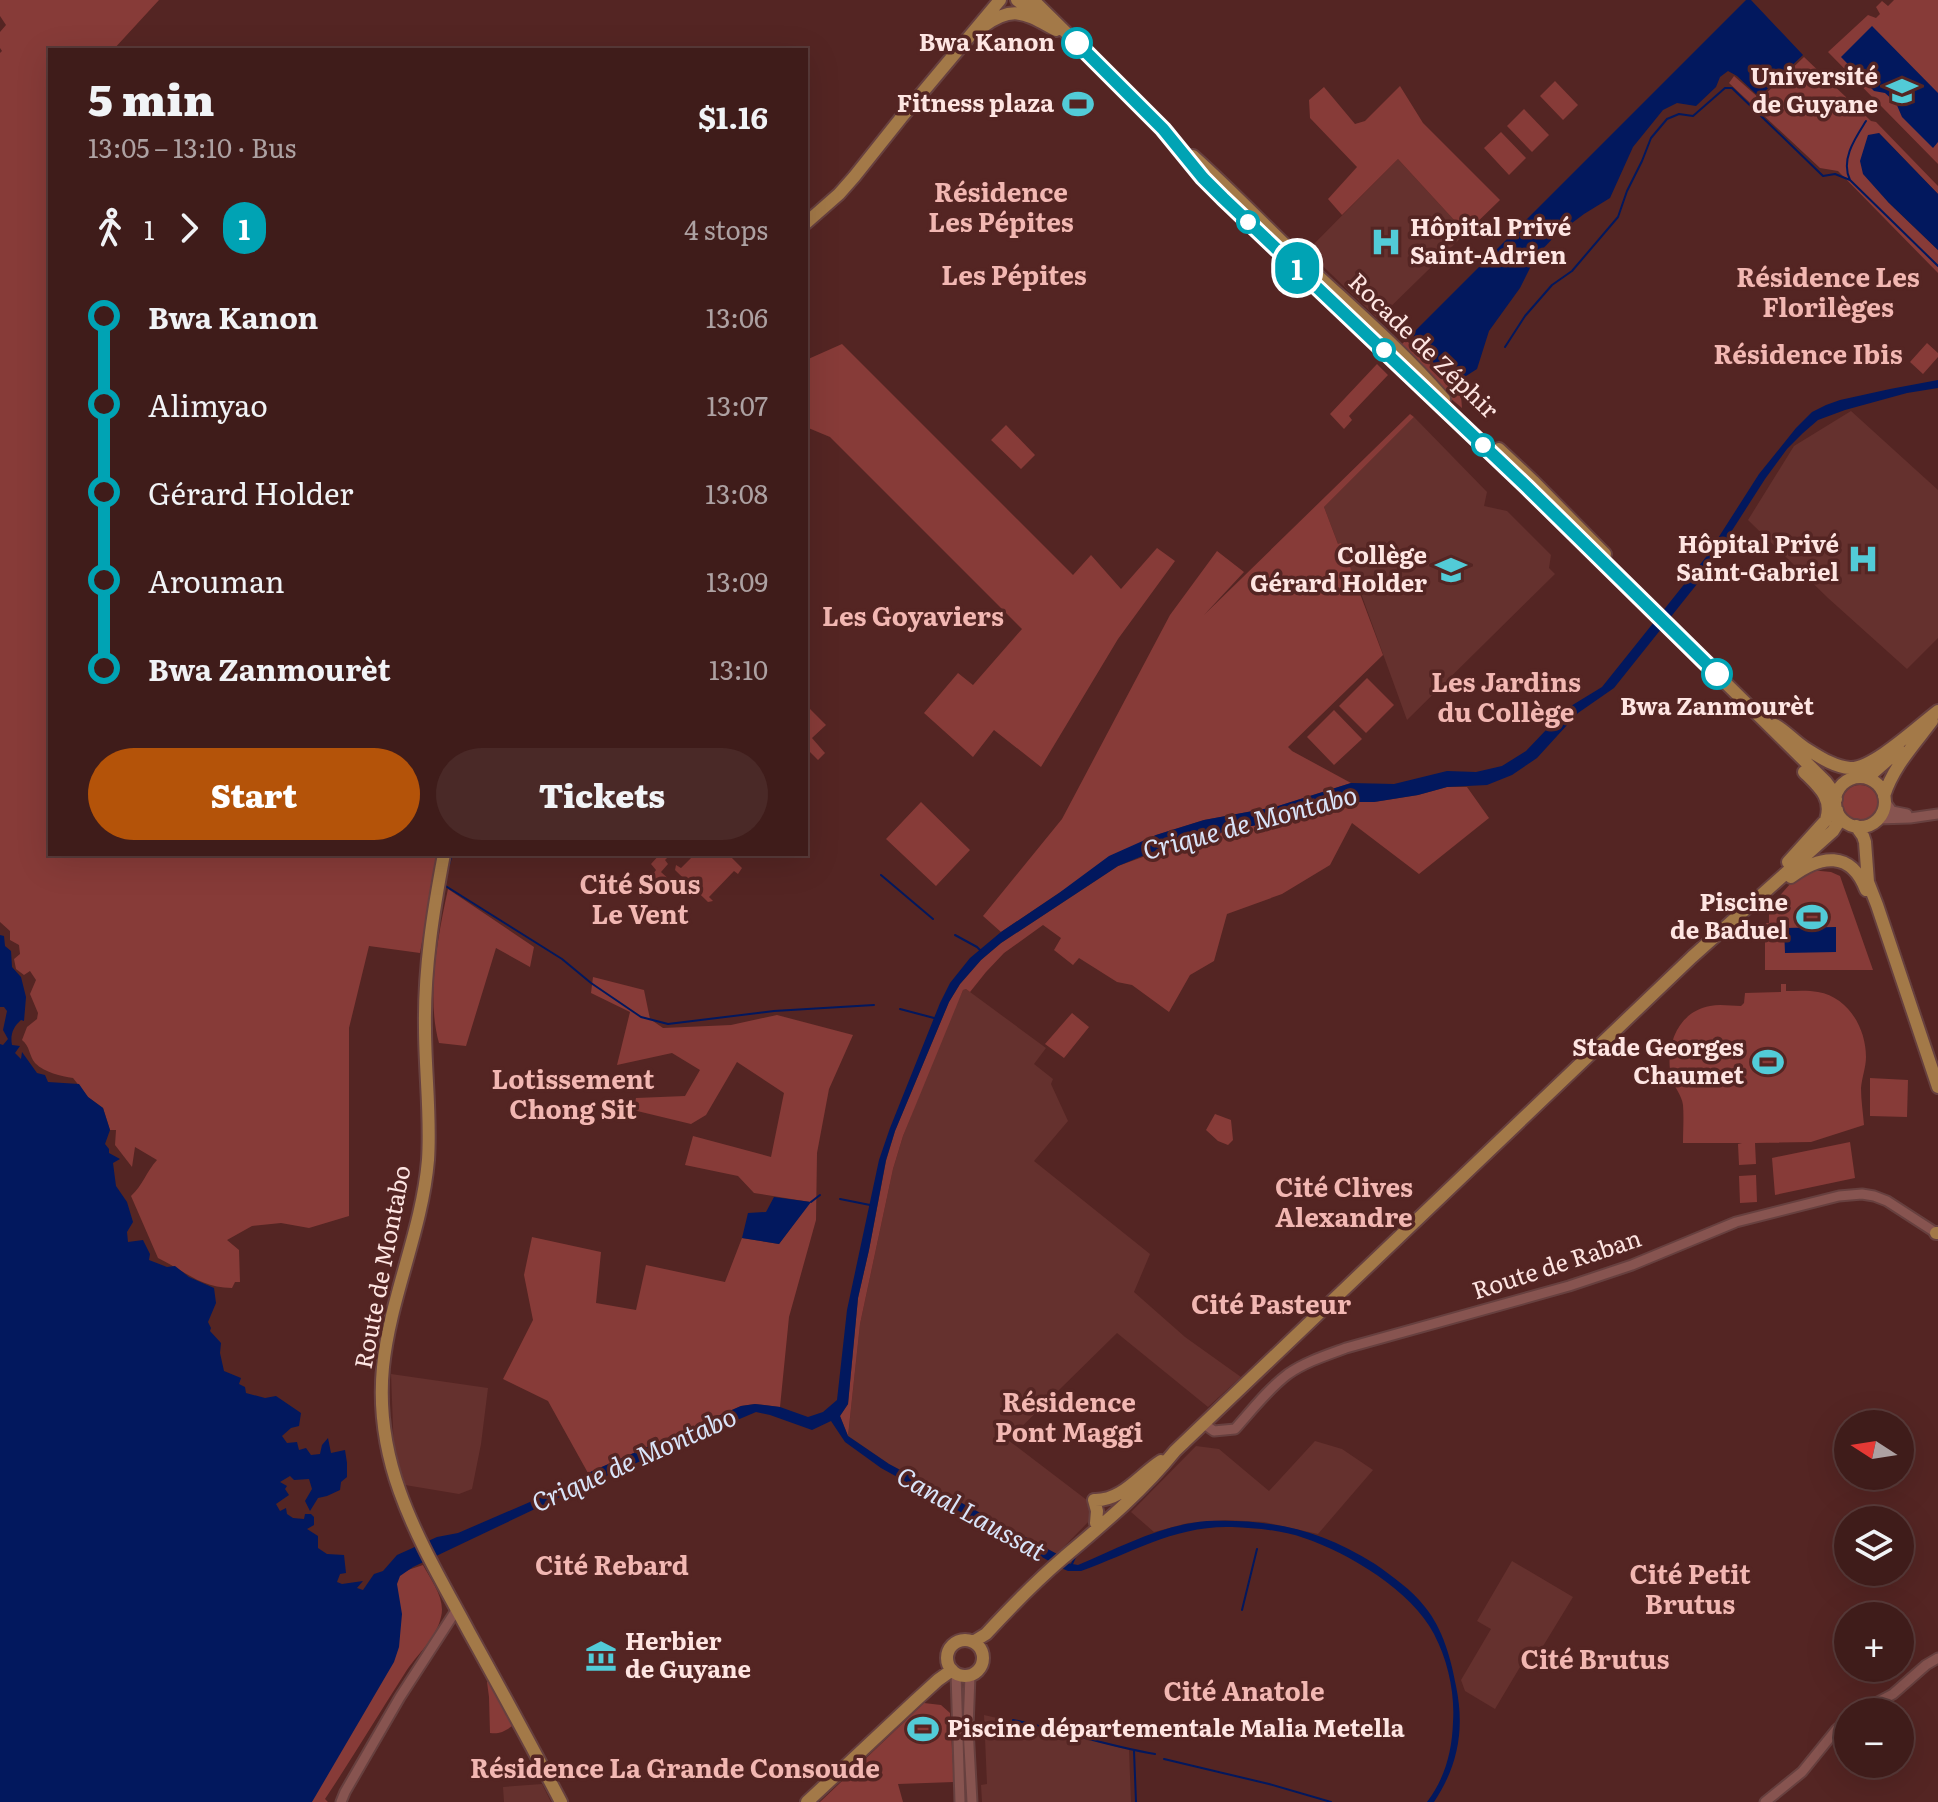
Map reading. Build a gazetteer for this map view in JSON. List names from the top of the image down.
{
  "streets": {
    "main road": ["Rocade de Zéphir", "Route de Montabo"],
    "street": ["Route de Raban"]
  },
  "districts": [
    "Résidence Les Pépites",
    "Les Pépites",
    "Résidence Les Florilèges",
    "Résidence Ibis",
    "Les Goyaviers",
    "Les Jardins du Collège",
    "Cité Sous Le Vent",
    "Lotissement Chong Sit",
    "Cité Clives Alexandre",
    "Cité Pasteur",
    "Résidence Pont Maggi",
    "Cité Rebard",
    "Cité Petit Brutus",
    "Cité Brutus",
    "Cité Anatole",
    "Résidence La Grande Consoude"
  ],
  "water": ["Crique de Montabo", "Canal Laussat"],
  "places": {
    "other": ["Bwa Kanon", "Bwa Zanmourèt"],
    "school or university": ["Université de Guyane", "Collège Gérard Holder"],
    "sports": [
      "Fitness plaza",
      "Piscine de Baduel",
      "Stade Georges Chaumet",
      "Piscine départementale Malia Metella"
    ],
    "hospital": ["Hôpital Privé Saint-Adrien", "Hôpital Privé Saint-Gabriel"],
    "museum": ["Herbier de Guyane"]
  },
  "lines": ["bus line 1"],
  "north": "left",
  "page": {
    "on_map": "1",
    "heading": ["5 min", "13:05 – 13:10 · Bus", "$1.16"],
    "legs": ["1", "1", "4 stops"],
    "list": [
      {
        "name": "Bwa Kanon",
        "value": "13:06"
      },
      {
        "name": "Alimyao",
        "value": "13:07"
      },
      {
        "name": "Gérard Holder",
        "value": "13:08"
      },
      {
        "name": "Arouman",
        "value": "13:09"
      },
      {
        "name": "Bwa Zanmourèt",
        "value": "13:10"
      }
    ],
    "buttons": ["Start", "Tickets"],
    "map_buttons": ["+", "−"]
  }
}
